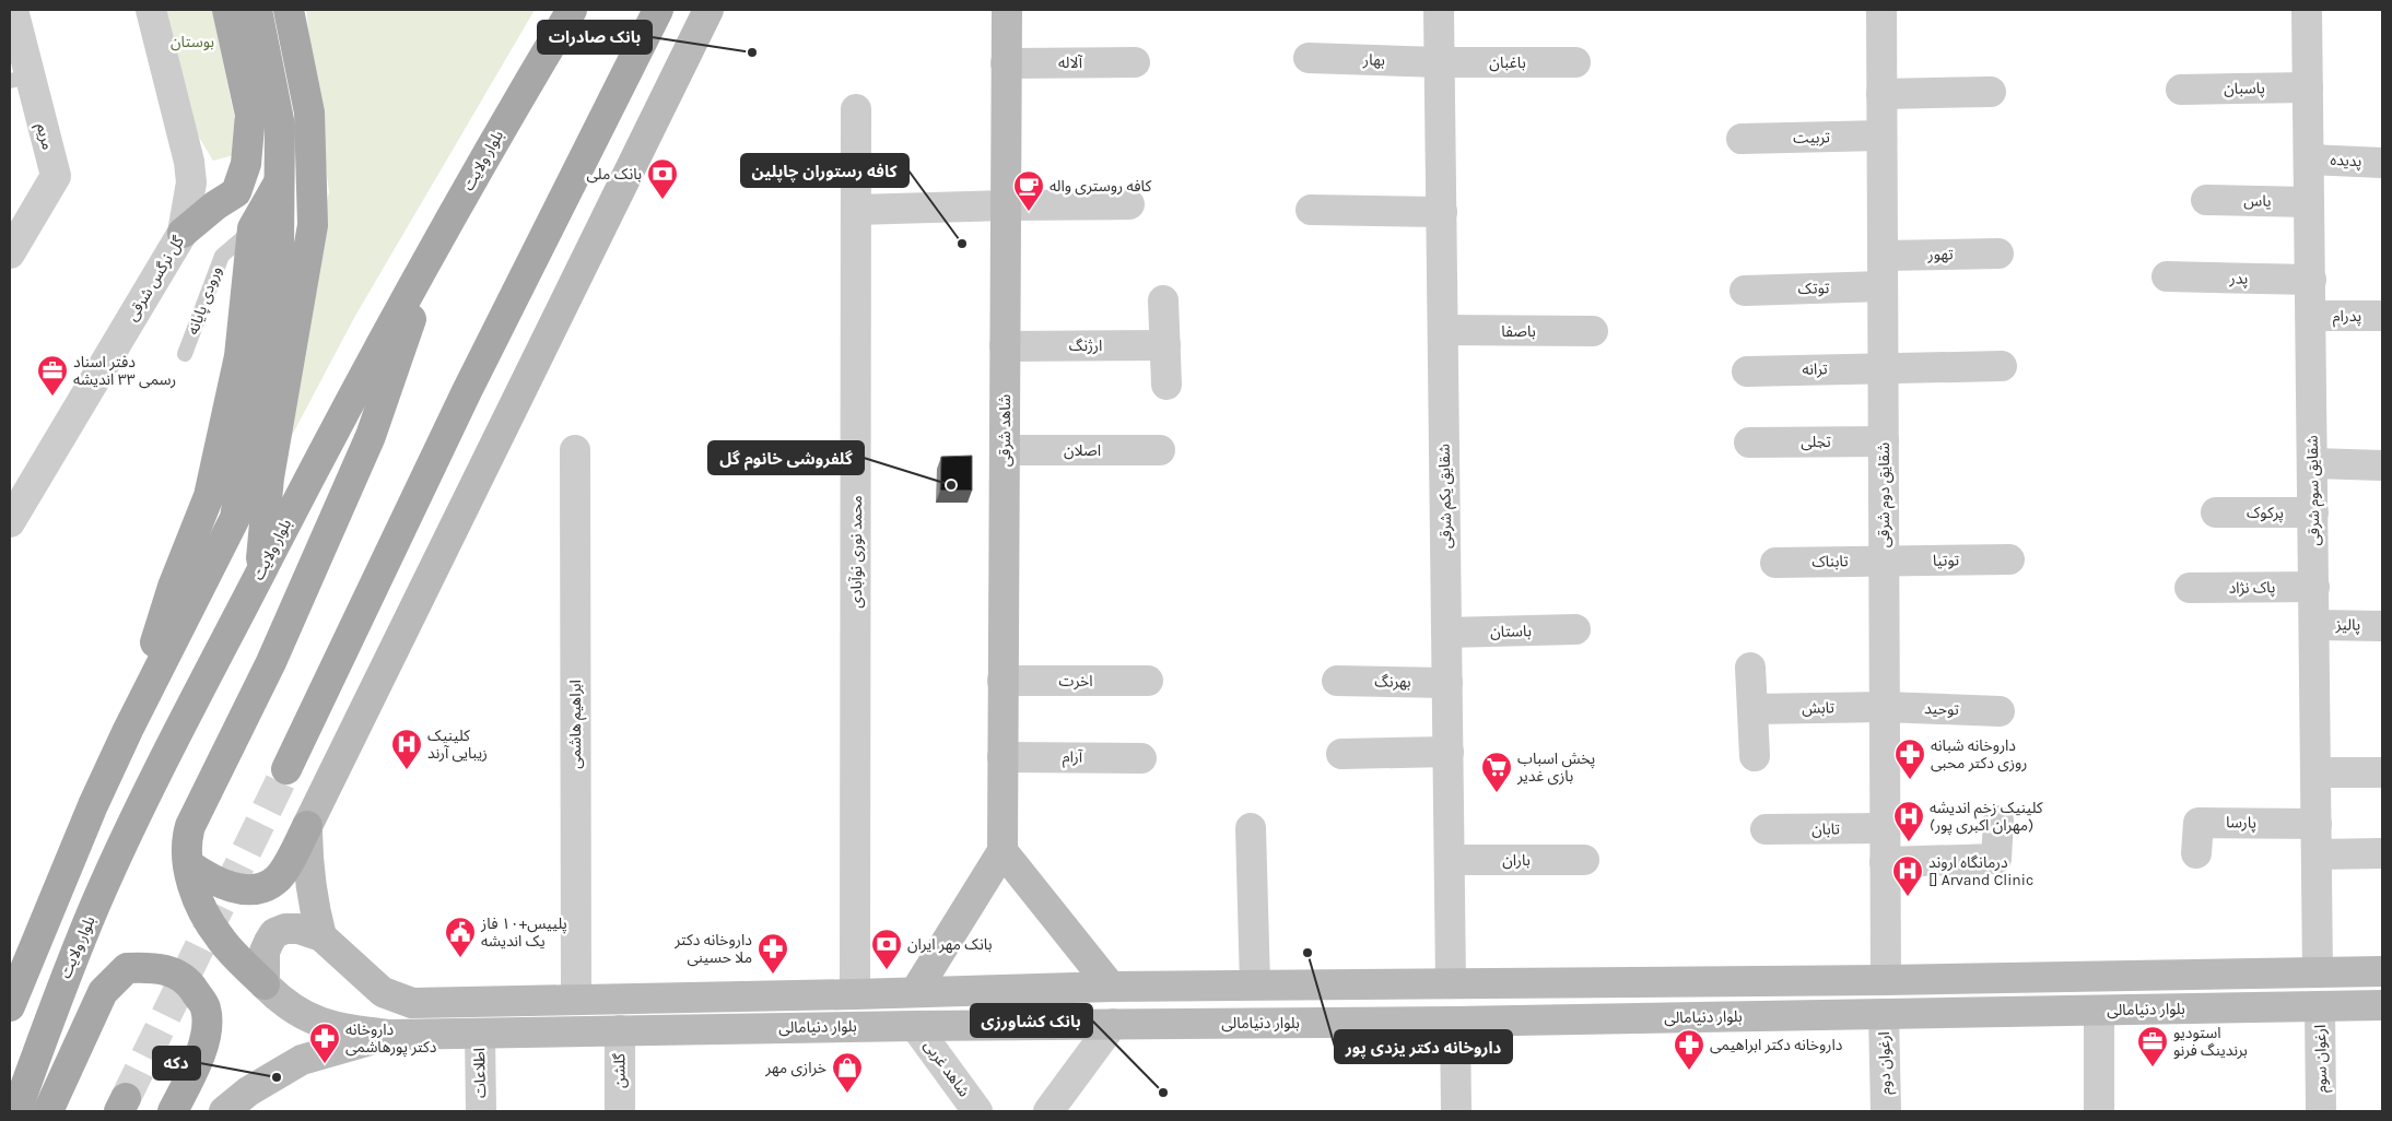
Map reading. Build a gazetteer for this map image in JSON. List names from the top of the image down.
{
  "streets": {
    "main road": ["بلوار ولایت", "شاهد شرقی", "بلوار دنیامالی"],
    "street": [
      "بهار",
      "آلاله",
      "باغبان",
      "پاسبان",
      "مریم",
      "تربیت",
      "پدیده",
      "یاس",
      "تهور",
      "گل نرگس شرقی",
      "پدر",
      "توتک",
      "پدرام",
      "باصفا",
      "ارژنگ",
      "ترانه",
      "تجلی",
      "اصلان",
      "شقایق سوم شرقی",
      "شقایق دوم شرقی",
      "شقایق یکم شرقی",
      "پرکوک",
      "محمد نوری نوآبادی",
      "توتیا",
      "تابناک",
      "پاک نژاد",
      "پالیز",
      "باستان",
      "اخرت",
      "بهرنگ",
      "تابش",
      "توحید",
      "ابراهیم هاشمی",
      "آرام",
      "پارسا",
      "تابان",
      "باران",
      "ارغوان سوم",
      "ارغوان دوم",
      "شاهد غربی",
      "گلشن",
      "اطلاعات"
    ],
    "lane": ["ورودی پایانه"]
  },
  "crossings": [
    ["بهار", "باغبان"],
    ["بهار", "شقایق یکم شرقی"],
    ["آلاله", "شاهد شرقی"],
    ["باغبان", "شقایق یکم شرقی"],
    ["پاسبان", "شقایق سوم شرقی"],
    ["تربیت", "شقایق دوم شرقی"],
    ["پدیده", "شقایق سوم شرقی"],
    ["یاس", "شقایق سوم شرقی"],
    ["تهور", "شقایق دوم شرقی"],
    ["پدر", "شقایق سوم شرقی"],
    ["توتک", "شقایق دوم شرقی"],
    ["پدرام", "شقایق سوم شرقی"],
    ["باصفا", "شقایق یکم شرقی"],
    ["ارژنگ", "شاهد شرقی"],
    ["ترانه", "شقایق دوم شرقی"],
    ["شاهد شرقی", "اصلان"],
    ["شاهد شرقی", "اخرت"],
    ["شاهد شرقی", "آرام"],
    ["تجلی", "شقایق دوم شرقی"],
    ["شقایق سوم شرقی", "پرکوک"],
    ["شقایق سوم شرقی", "پاک نژاد"],
    ["شقایق سوم شرقی", "پالیز"],
    ["شقایق سوم شرقی", "پارسا"],
    ["شقایق دوم شرقی", "توتیا"],
    ["شقایق دوم شرقی", "تابناک"],
    ["شقایق دوم شرقی", "تابش"],
    ["شقایق دوم شرقی", "توحید"],
    ["شقایق دوم شرقی", "تابان"],
    ["شقایق یکم شرقی", "باستان"],
    ["شقایق یکم شرقی", "بهرنگ"],
    ["شقایق یکم شرقی", "باران"],
    ["توتیا", "تابناک"],
    ["تابش", "توحید"],
    ["بلوار دنیامالی", "ارغوان سوم"],
    ["بلوار دنیامالی", "ارغوان دوم"],
    ["بلوار دنیامالی", "شاهد غربی"],
    ["بلوار دنیامالی", "گلشن"],
    ["بلوار دنیامالی", "اطلاعات"]
  ],
  "parks": ["بوستان"],
  "places": {
    "other": [
      "بانک صادرات",
      "کافه رستوران چاپلین",
      "گلفروشی خانوم گل",
      "داروخانه دکتر یزدی پور",
      "دکه",
      "بانک کشاورزی"
    ],
    "bank": ["بانک ملی", "بانک مهر ایران"],
    "cafe": ["کافه روستری واله"],
    "office": ["دفتر اسناد رسمی ۳۳ اندیشه", "استودیو برندینگ فرنو"],
    "hospital": ["کلینیک زیبایی آرند", "کلینیک زخم اندیشه (مهران اکبری پور)", "درمانگاه اروند [] Arvand Clinic"],
    "pharmacy": [
      "داروخانه شبانه روزی دکتر محبی",
      "داروخانه دکتر ملا حسینی",
      "داروخانه دکتر پورهاشمی",
      "داروخانه دکتر ابراهیمی"
    ],
    "supermarket": ["پخش اسباب بازی غدیر"],
    "public building": ["پلییس+١٠ فاز یک اندیشه"],
    "shop": ["خرازی مهر"]
  }
}
